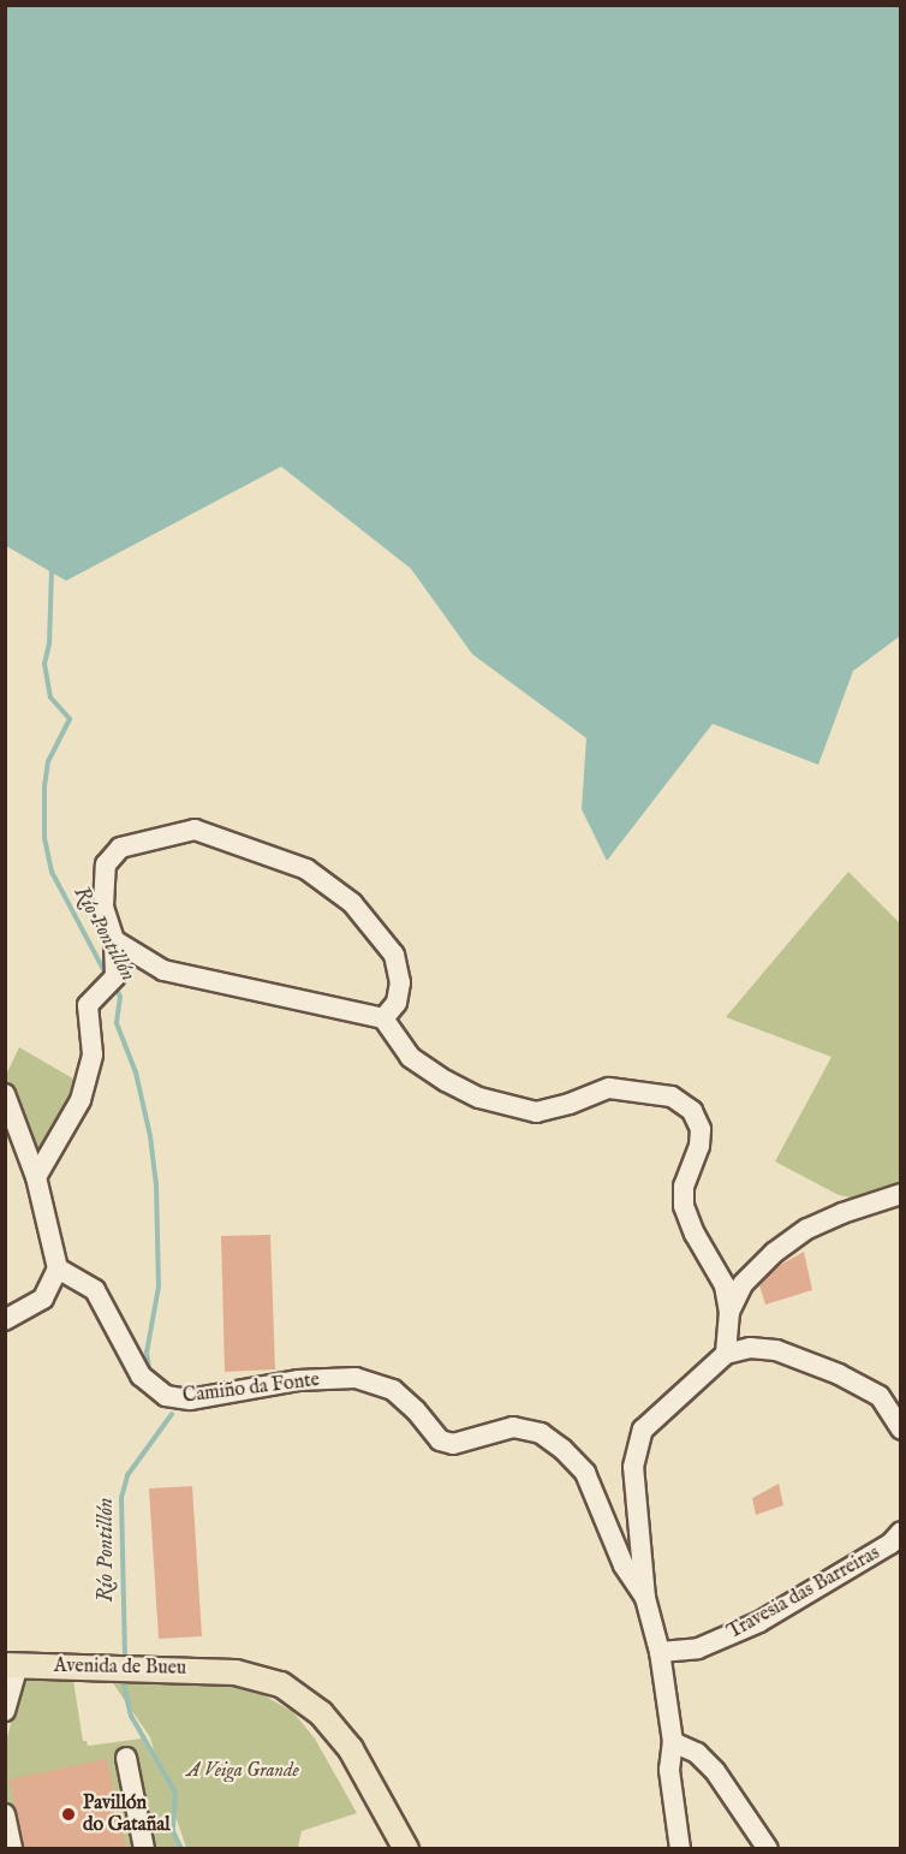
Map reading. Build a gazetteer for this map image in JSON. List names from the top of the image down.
{
  "streets": {
    "main road": ["Avenida de Bueu"],
    "street": ["Camiño da Fonte", "Travesia das Barreiras"]
  },
  "water": ["Río Pontillón"],
  "parks": ["A Veiga Grande"],
  "places": ["Pavillón do Gatañal"]
}
